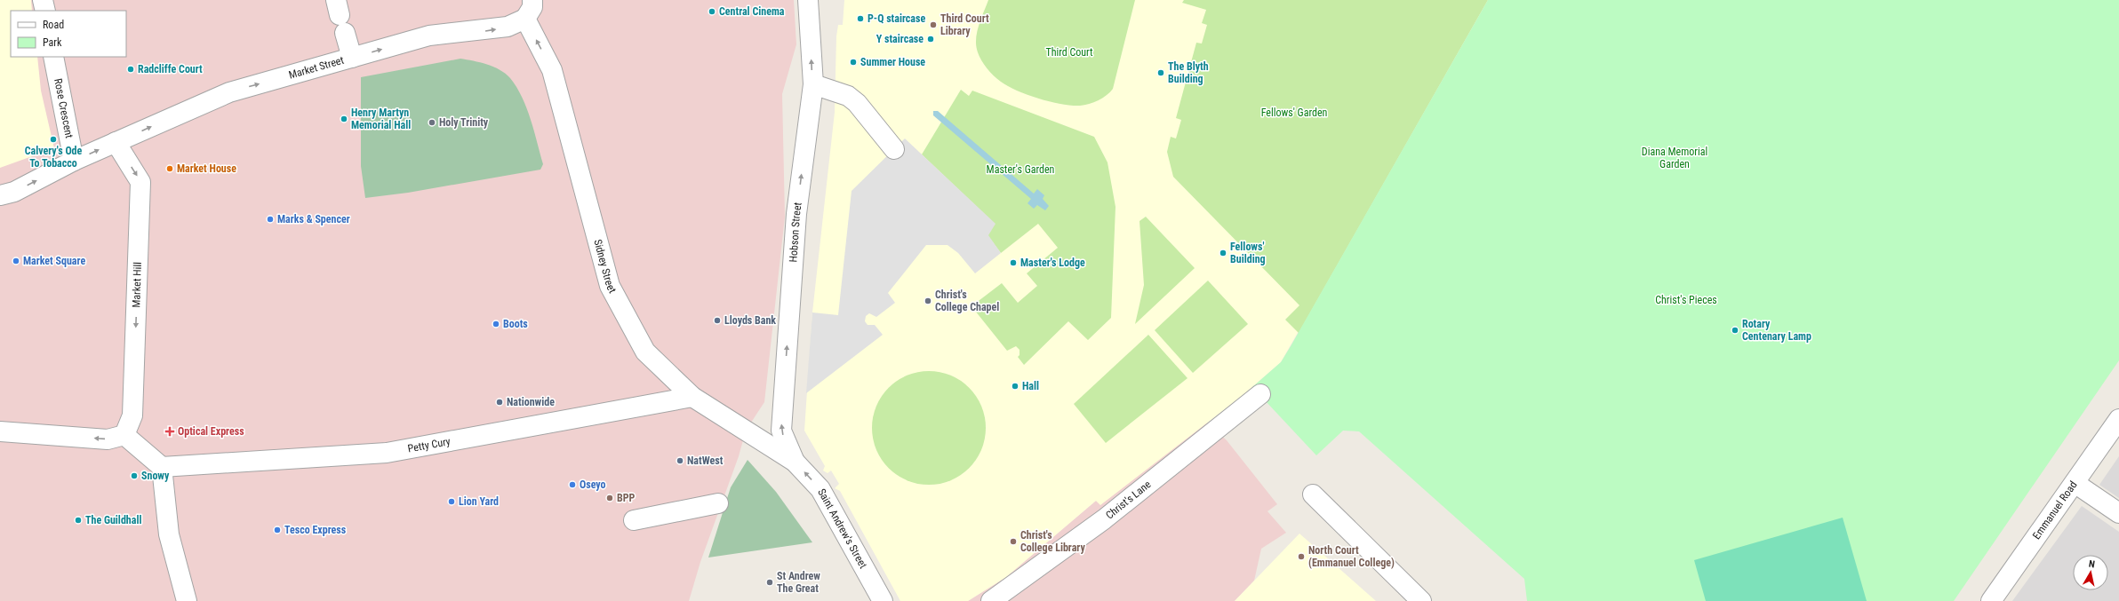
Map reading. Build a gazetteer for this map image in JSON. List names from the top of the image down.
{
  "streets": {
    "street": [
      "Market Street",
      "Rose Crescent",
      "Hobson Street",
      "Sidney Street",
      "Market Hill",
      "Petty Cury",
      "Christ's Lane",
      "Emmanuel Road",
      "Saint Andrew's Street"
    ]
  },
  "crossings": [
    ["Market Street", "Sidney Street"],
    ["Market Street", "Market Hill"],
    ["Hobson Street", "Sidney Street"],
    ["Hobson Street", "Saint Andrew's Street"],
    ["Sidney Street", "Petty Cury"],
    ["Sidney Street", "Saint Andrew's Street"]
  ],
  "one_way": [
    "Market Street",
    "Hobson Street",
    "Sidney Street",
    "Market Hill",
    "Saint Andrew's Street"
  ],
  "parks": [
    "Third Court",
    "Fellows' Garden",
    "Diana Memorial Garden",
    "Master's Garden",
    "Christ's Pieces"
  ],
  "places": {
    "other": [
      "Central Cinema",
      "P-Q staircase",
      "Third Court Library",
      "Y staircase",
      "Summer House",
      "Radcliffe Court",
      "The Blyth Building",
      "Henry Martyn Memorial Hall",
      "Holy Trinity",
      "Calvery's Ode To Tobacco",
      "Market House",
      "Marks & Spencer",
      "Fellows' Building",
      "Market Square",
      "Master's Lodge",
      "Christ's College Chapel",
      "Lloyds Bank",
      "Boots",
      "Rotary Centenary Lamp",
      "Hall",
      "Nationwide",
      "NatWest",
      "Snowy",
      "Oseyo",
      "BPP",
      "Lion Yard",
      "The Guildhall",
      "Tesco Express",
      "Christ's College Library",
      "North Court (Emmanuel College)",
      "St Andrew The Great"
    ],
    "health": ["Optical Express"]
  },
  "legend": ["Road", "Park"],
  "north": "top"
}
